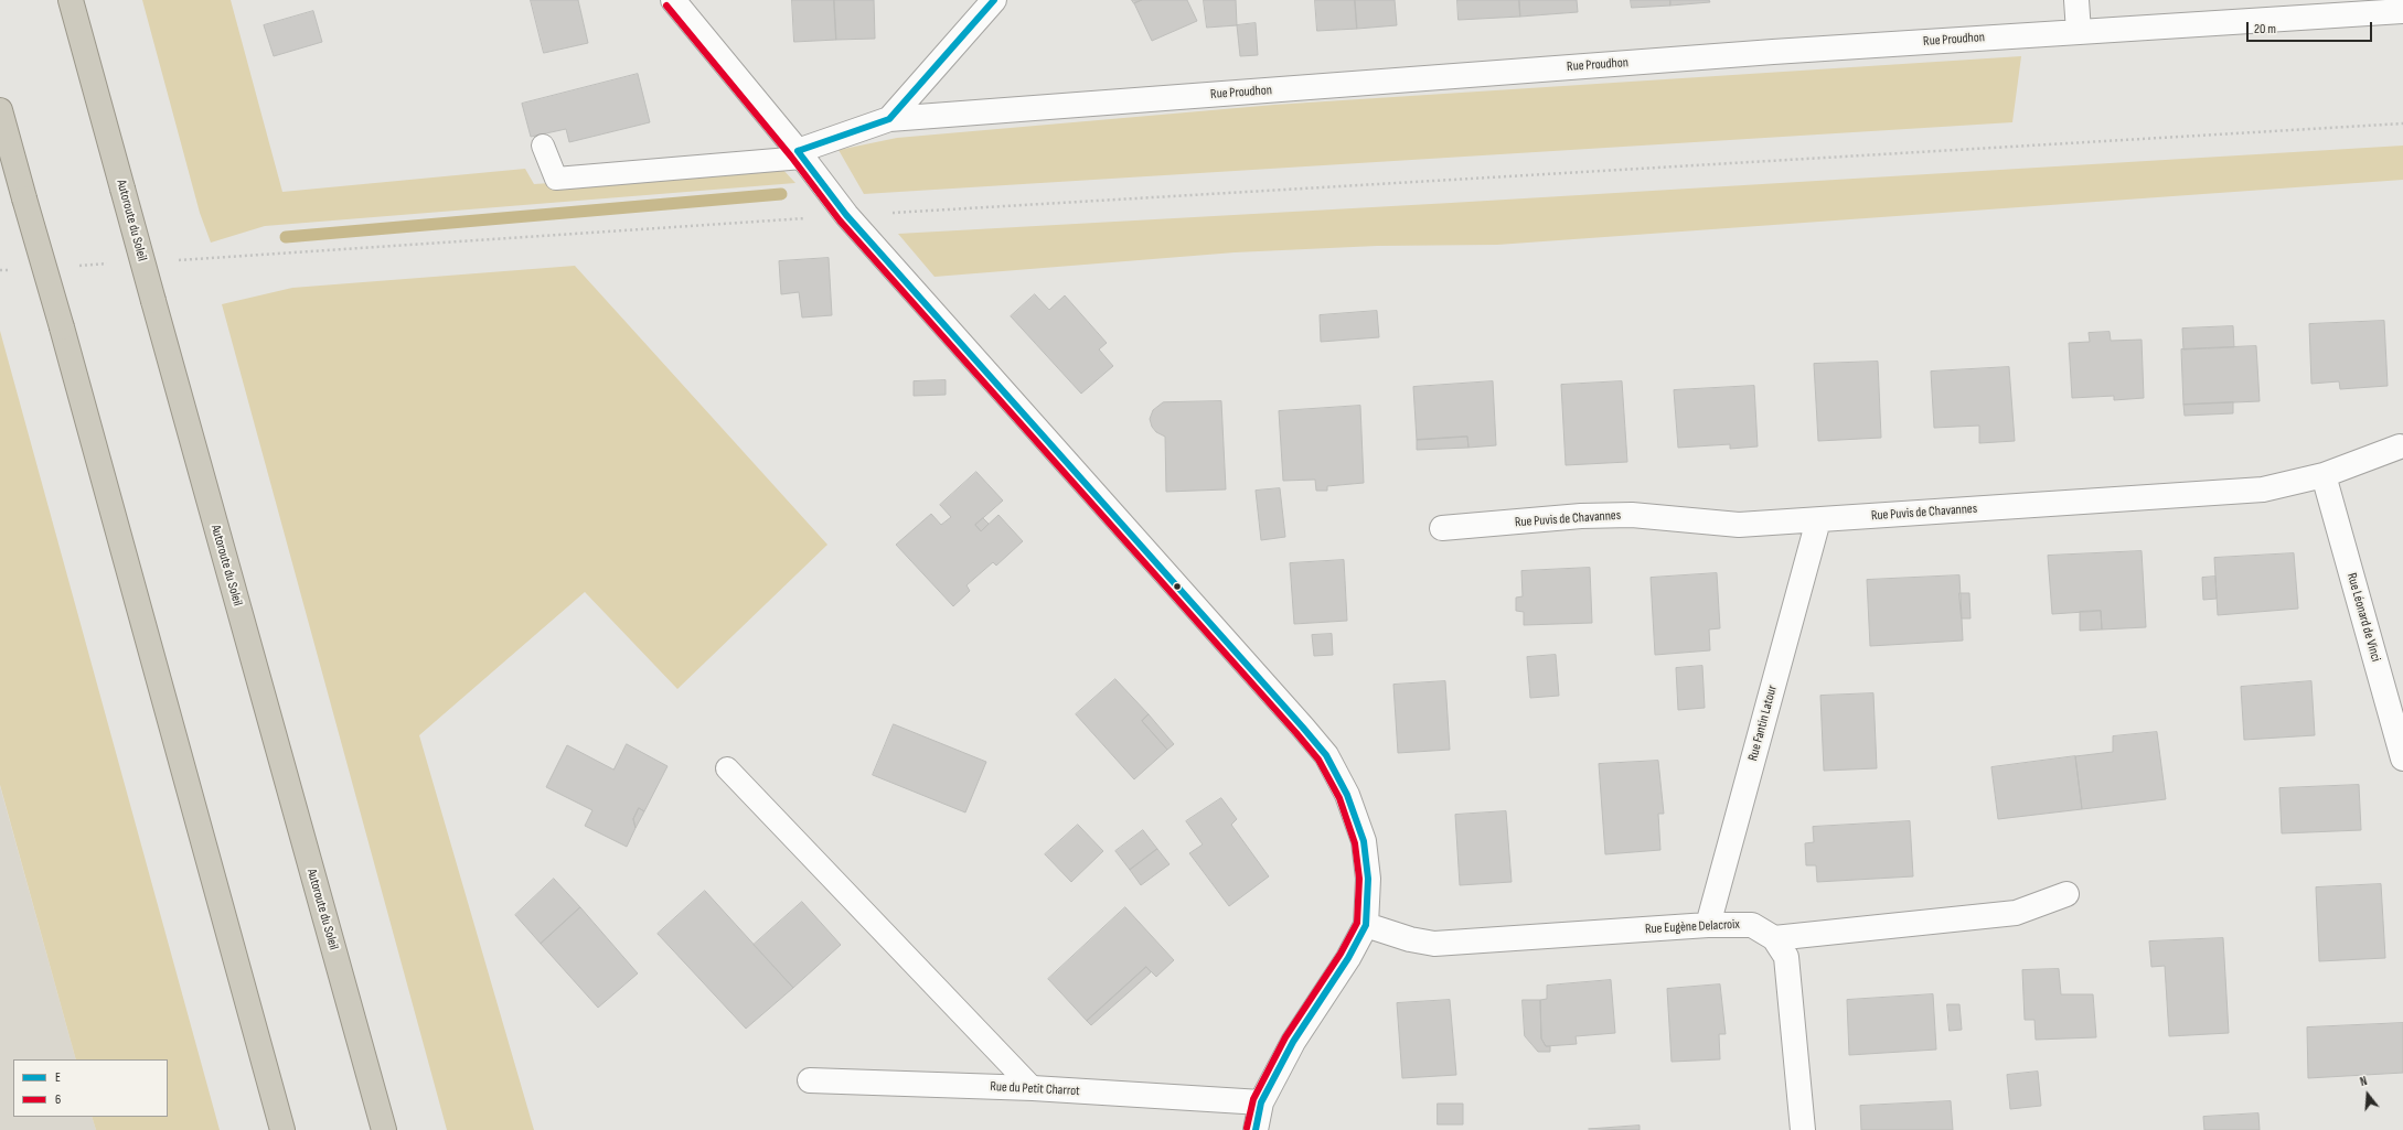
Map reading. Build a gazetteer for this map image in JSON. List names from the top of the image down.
{
  "streets": {
    "highway": ["Autoroute du Soleil"],
    "street": [
      "Rue Proudhon",
      "Rue Puvis de Chavannes",
      "Rue Léonard de Vinci",
      "Rue Fantin Latour",
      "Rue Eugène Delacroix",
      "Rue du Petit Charrot"
    ]
  },
  "crossings": [
    ["Rue Puvis de Chavannes", "Rue Léonard de Vinci"],
    ["Rue Puvis de Chavannes", "Rue Fantin Latour"],
    ["Rue Fantin Latour", "Rue Eugène Delacroix"]
  ],
  "lines": ["transit line E", "transit line 6"],
  "legend": ["E", "6"],
  "scale_bar": "20 m",
  "north": "top"
}
